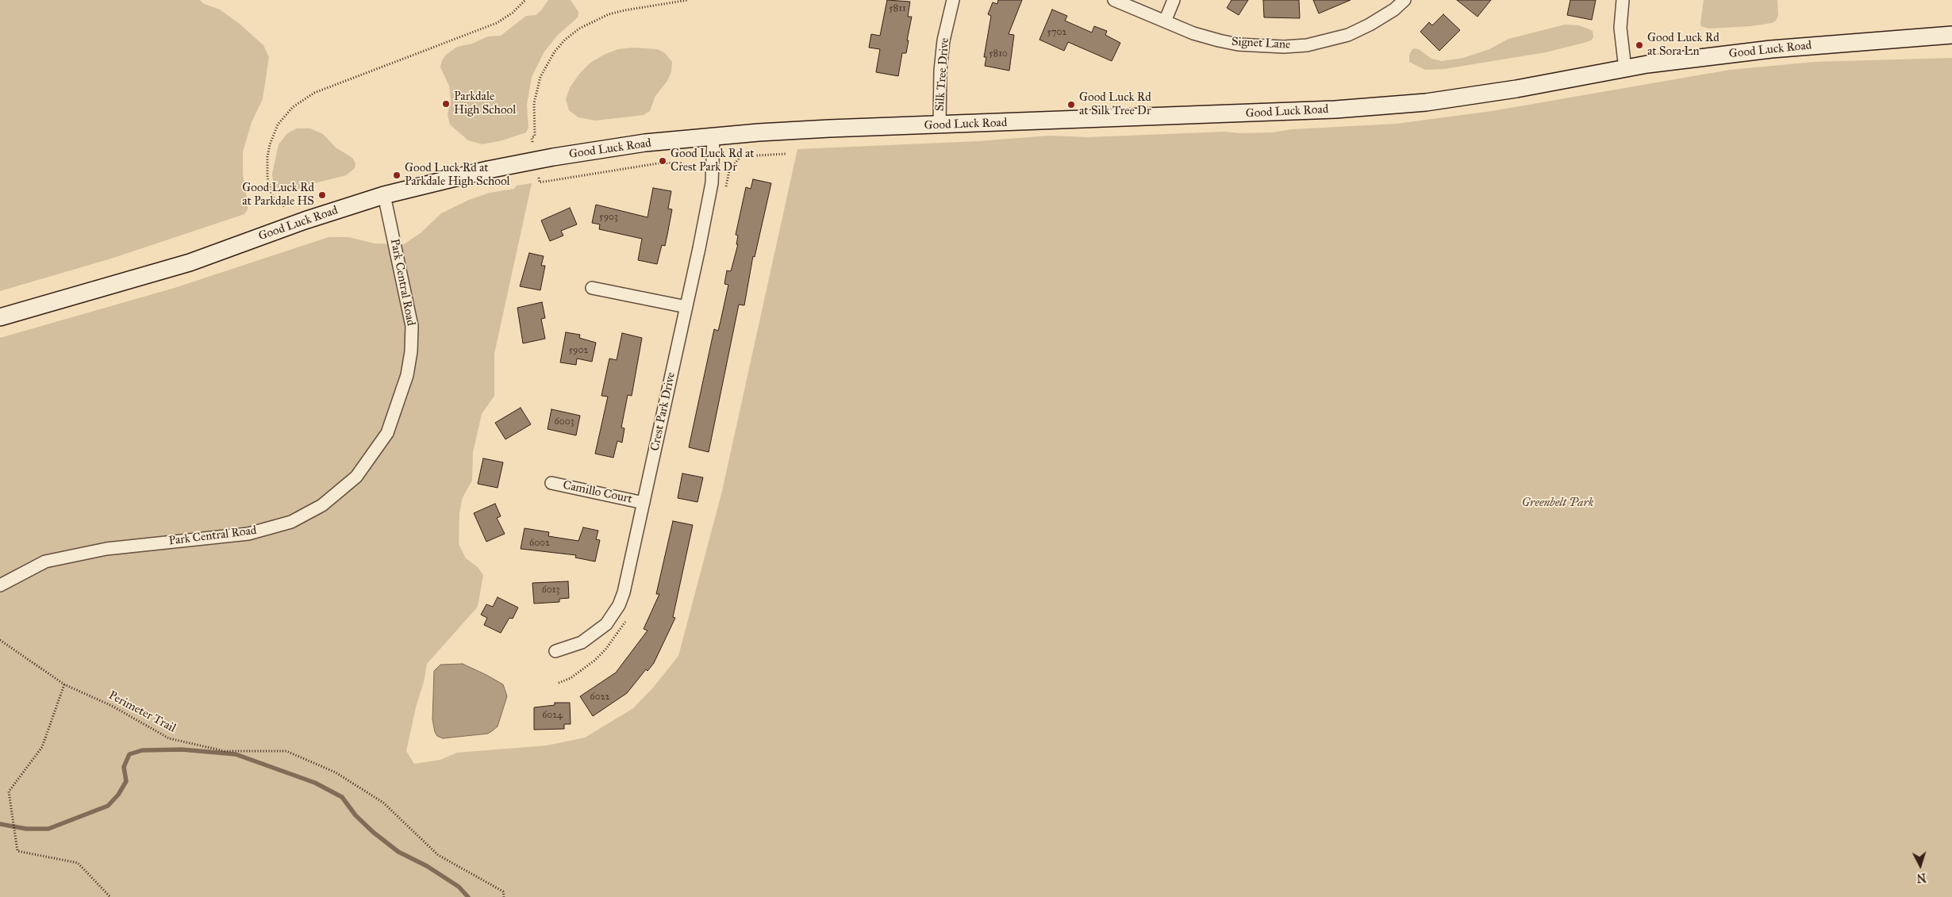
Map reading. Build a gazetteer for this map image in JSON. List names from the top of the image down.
{
  "streets": {
    "main road": ["Good Luck Road"],
    "street": [
      "Signet Lane",
      "Silk Tree Drive",
      "Park Central Road",
      "Crest Park Drive",
      "Camillo Court"
    ],
    "path": ["Perimeter Trail"]
  },
  "crossings": [
    ["Good Luck Road", "Silk Tree Drive"],
    ["Good Luck Road", "Park Central Road"],
    ["Good Luck Road", "Crest Park Drive"],
    ["Crest Park Drive", "Camillo Court"]
  ],
  "parks": ["Greenbelt Park"],
  "places": [
    "Good Luck Rd at Sora Ln",
    "Parkdale High School",
    "Good Luck Rd at Silk Tree Dr",
    "Good Luck Rd at Crest Park Dr",
    "Good Luck Rd at Parkdale High School",
    "Good Luck Rd at Parkdale HS"
  ],
  "house_numbers": [
    "5811",
    "5702",
    "5810",
    "5903",
    "5902",
    "6003",
    "6002",
    "6013",
    "6022",
    "6024"
  ],
  "north": "bottom"
}
